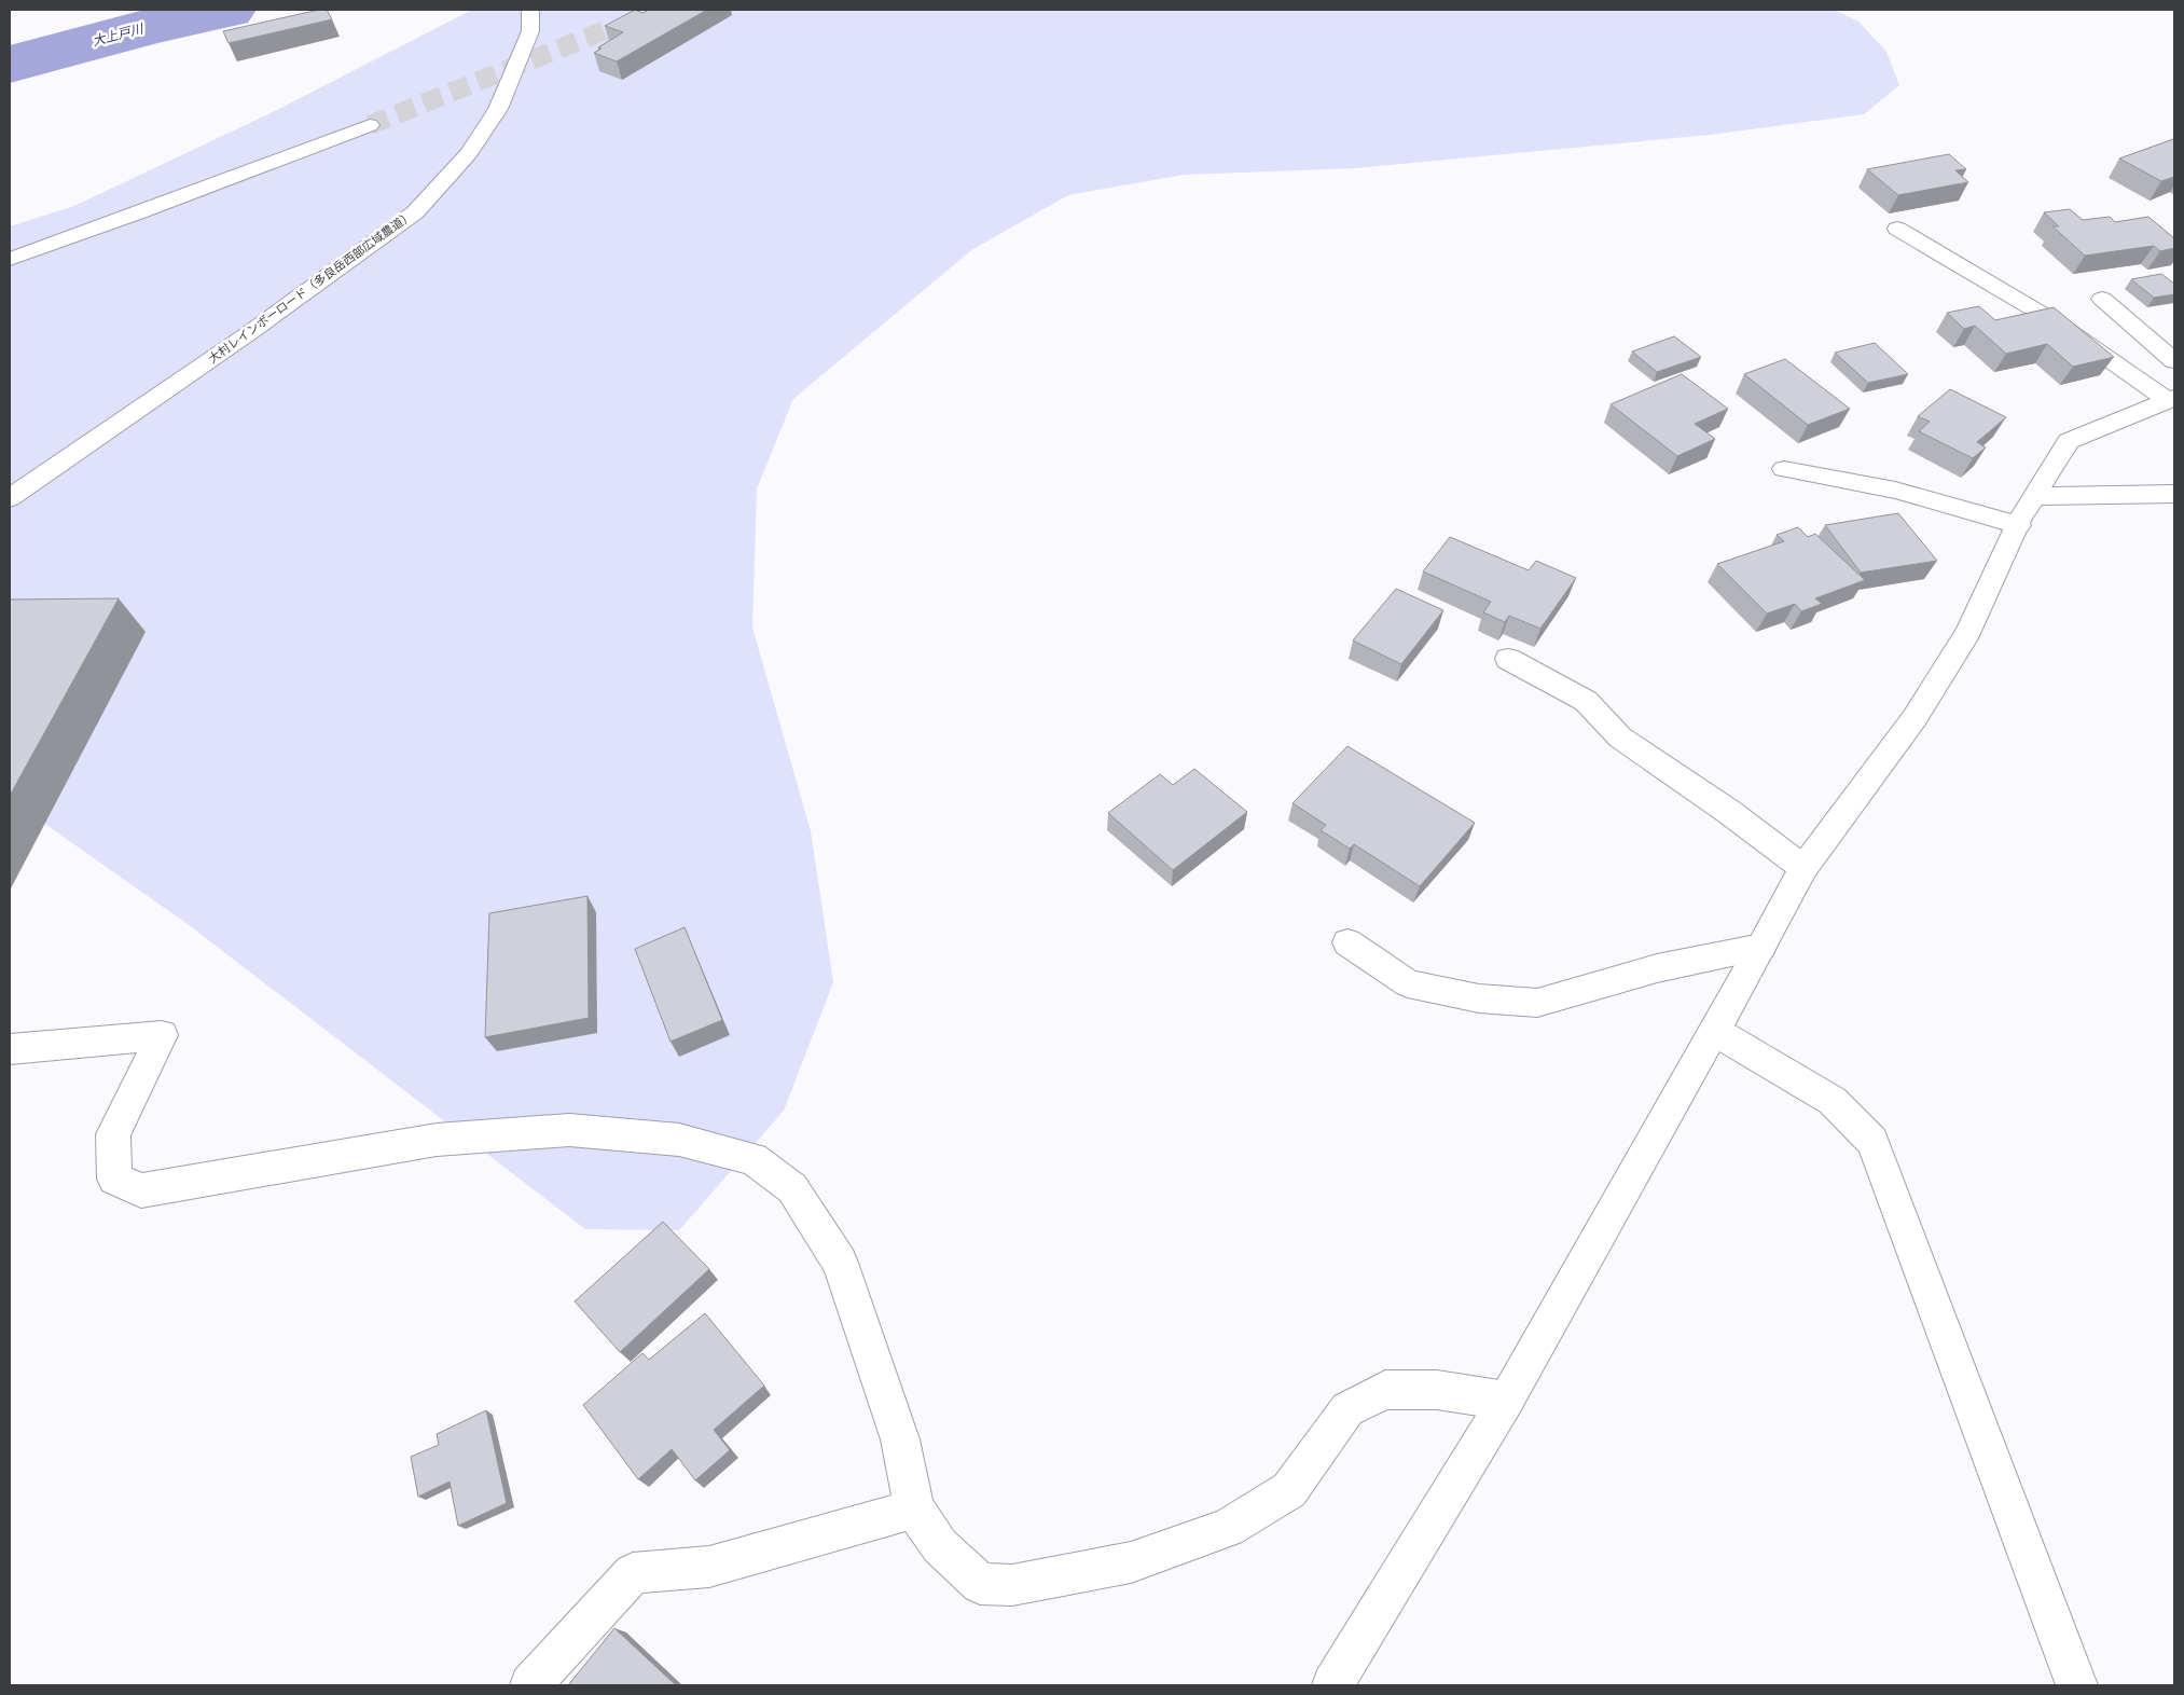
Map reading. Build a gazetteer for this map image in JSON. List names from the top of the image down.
{
  "streets": {
    "street": ["大村レインボーロード（多良岳西部広域農道）"]
  },
  "water": ["大上戸川"]
}
